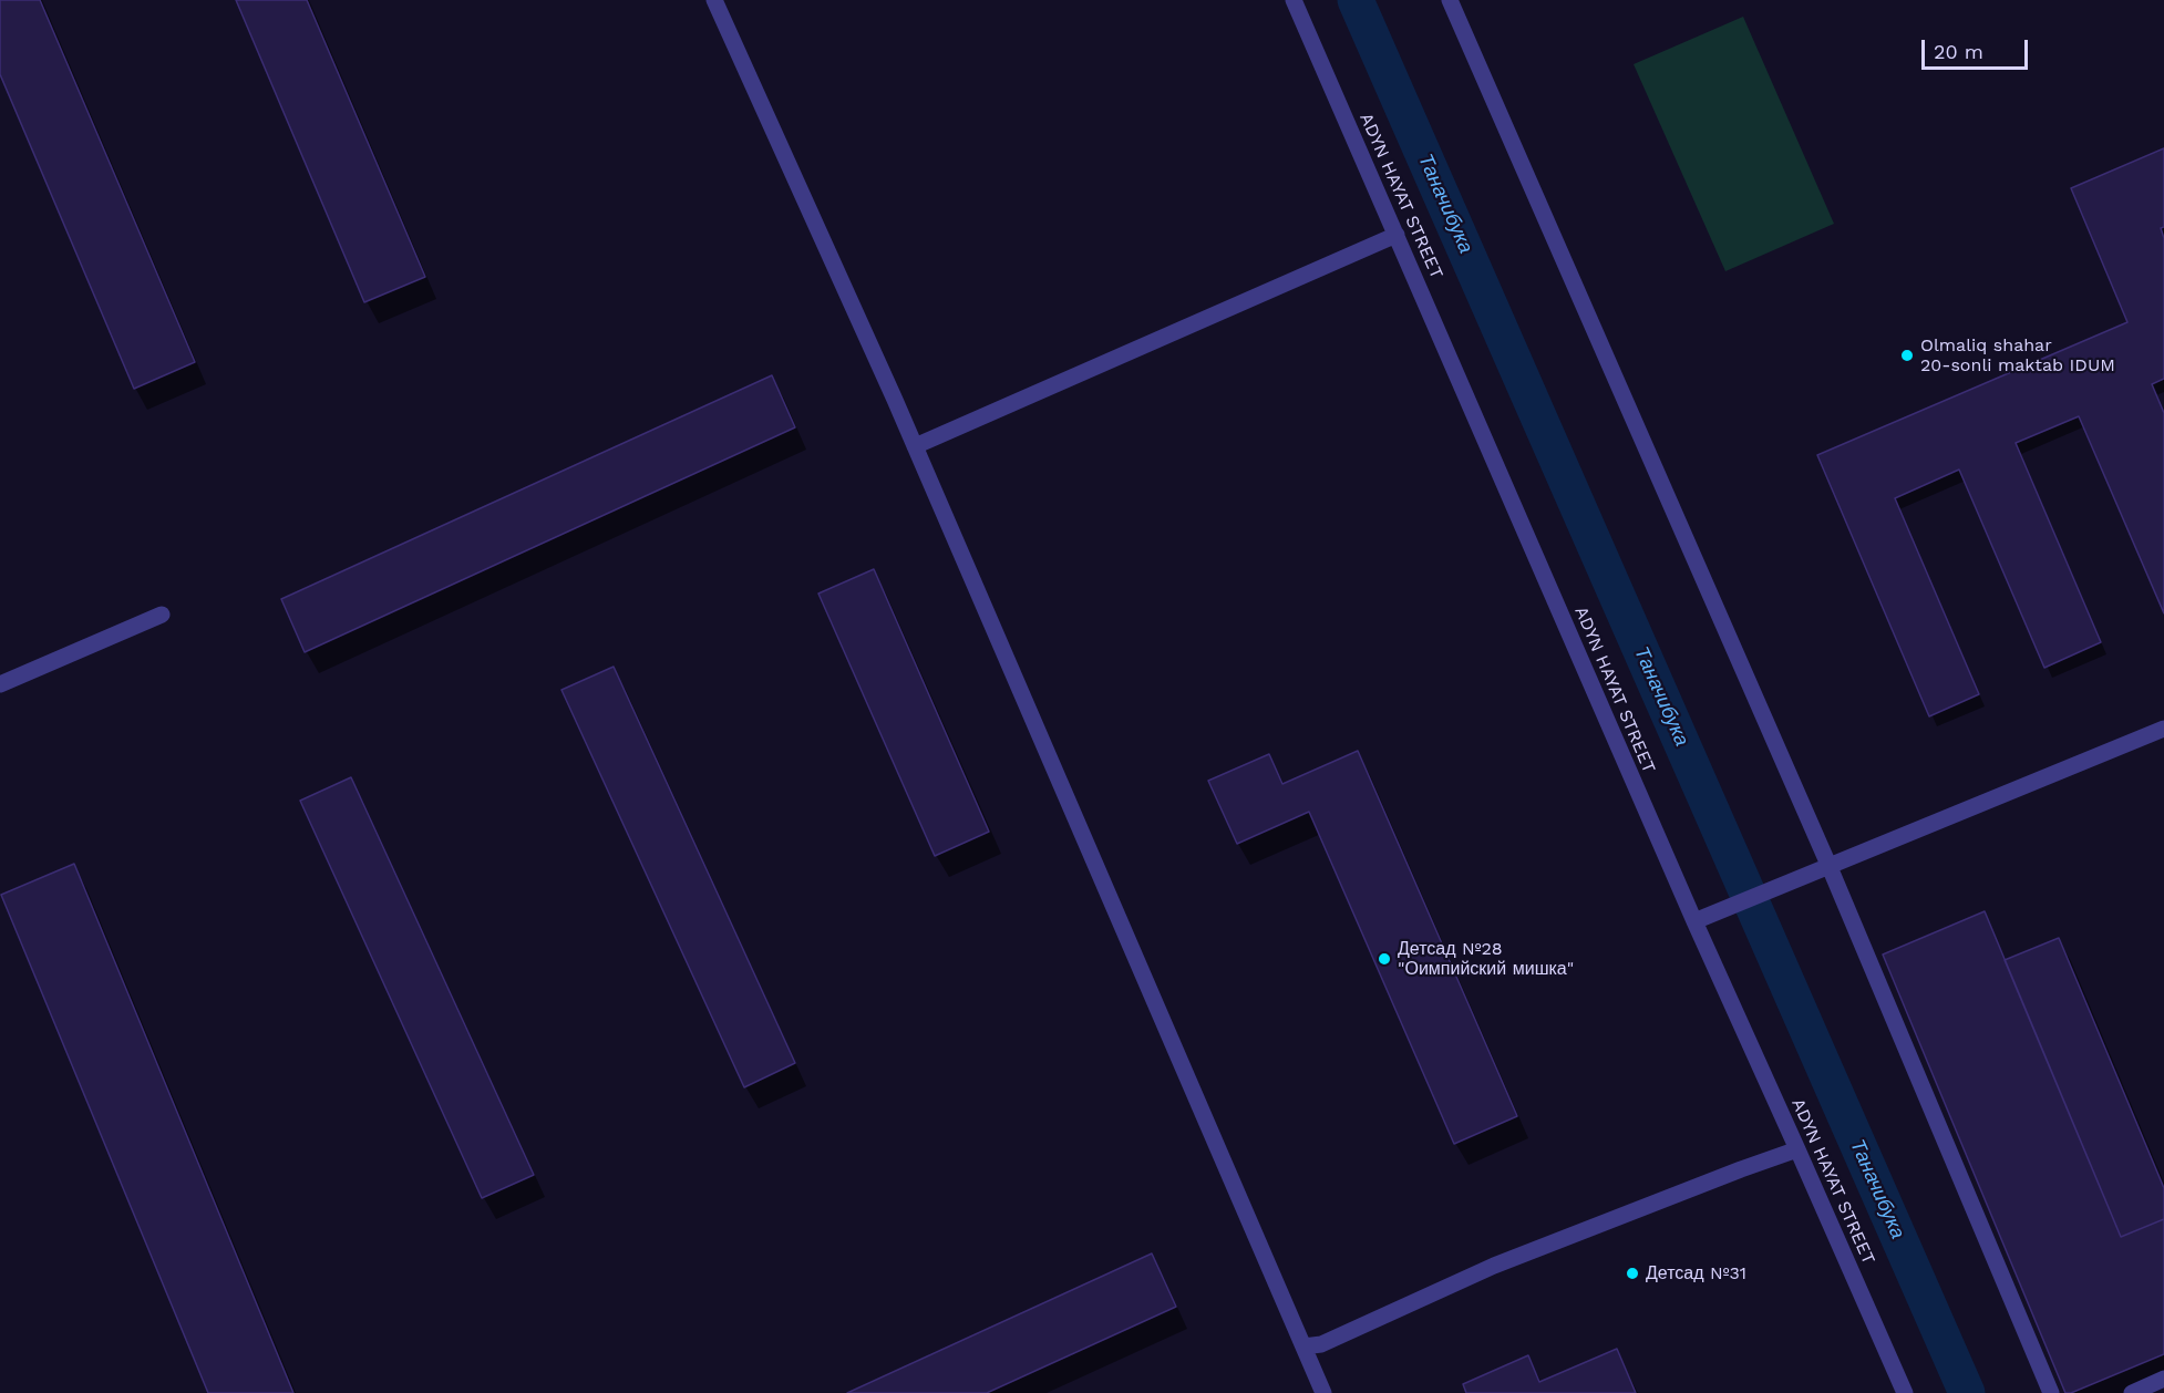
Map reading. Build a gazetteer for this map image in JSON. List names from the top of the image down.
{
  "streets": {
    "street": ["ADYN HAYAT STREET"]
  },
  "water": ["Таначибука"],
  "places": ["Olmaliq shahar 20-sonli maktab IDUM", "Детсад №28 \"Оимпийский мишка\"", "Детсад №31"],
  "scale_bar": "20 m"
}
